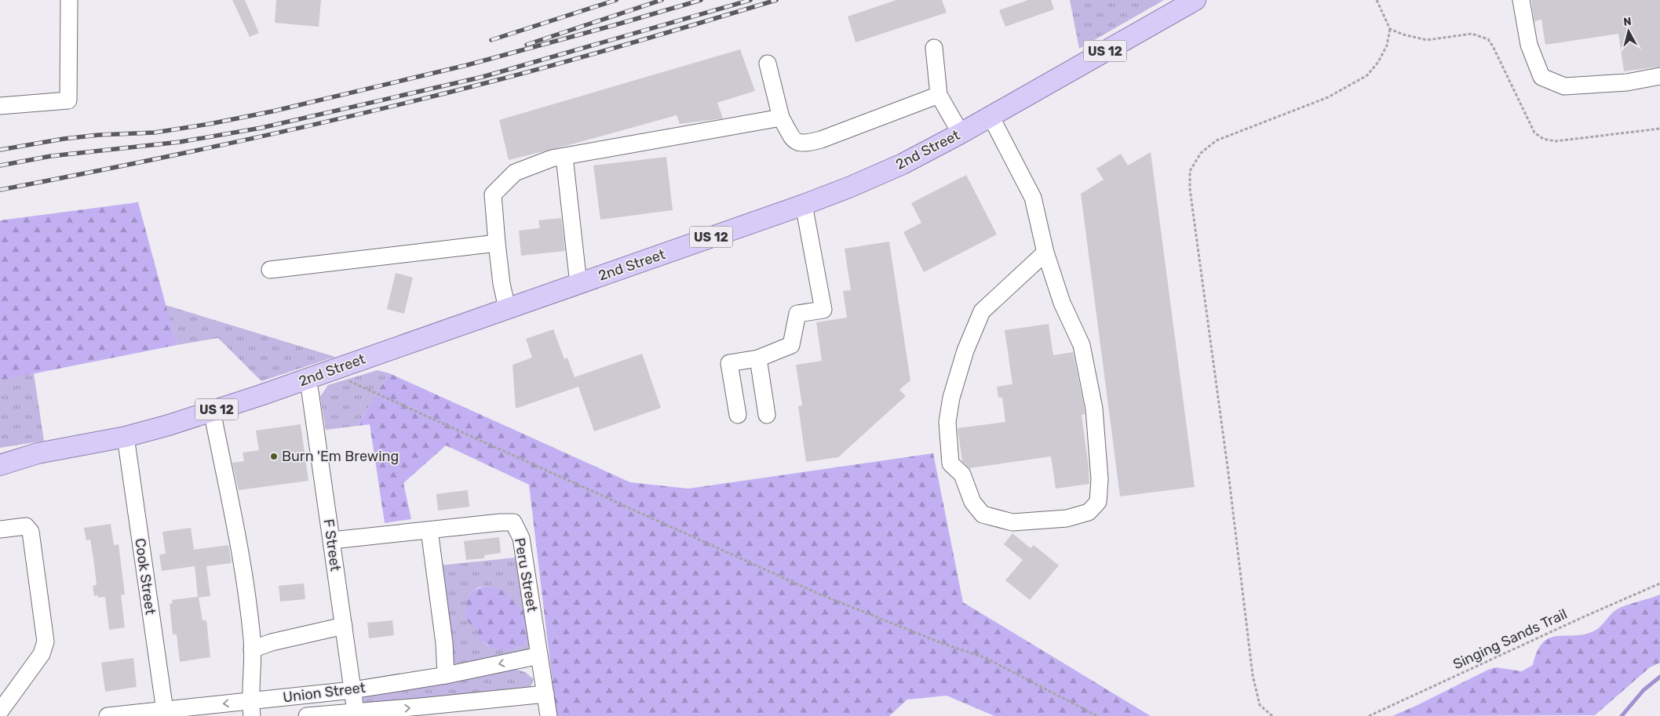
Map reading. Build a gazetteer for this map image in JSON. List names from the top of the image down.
{
  "streets": {
    "main road": ["US 12", "2nd Street"],
    "street": [
      "F Street",
      "Peru Street",
      "Cook Street",
      "Union Street"
    ],
    "path": ["Singing Sands Trail"]
  },
  "crossings": [
    ["2nd Street", "F Street"],
    ["2nd Street", "Cook Street"],
    ["F Street", "Peru Street"],
    ["F Street", "Union Street"],
    ["Peru Street", "Union Street"],
    ["Cook Street", "Union Street"]
  ],
  "places": ["Burn 'Em Brewing"],
  "north": "top"
}
